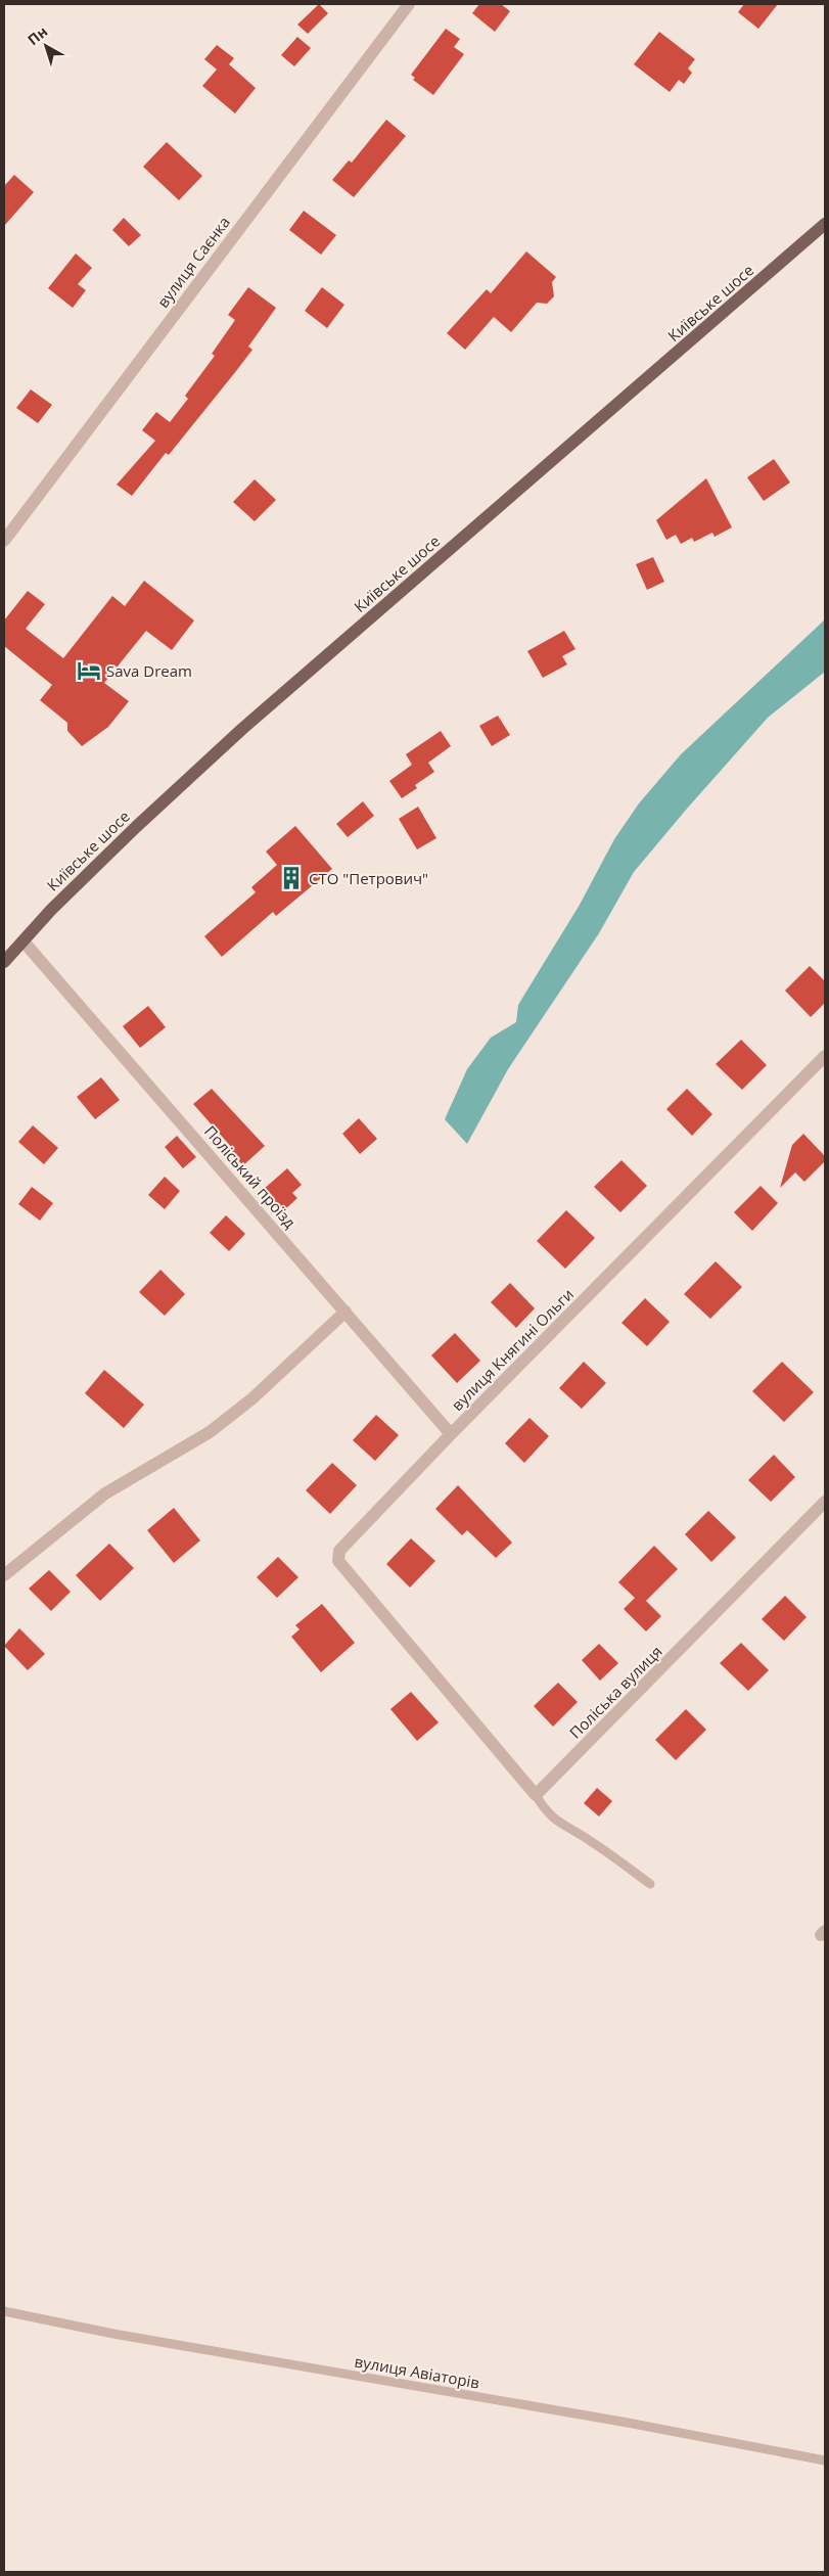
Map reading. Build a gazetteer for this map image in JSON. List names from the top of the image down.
{
  "streets": {
    "main road": ["Київське шосе"],
    "street": [
      "вулиця Саєнка",
      "Поліський проїзд",
      "вулиця Княгині Ольги",
      "Поліська вулиця"
    ],
    "lane": ["вулиця Авіаторів"]
  },
  "crossings": [
    ["Київське шосе", "Поліський проїзд"],
    ["Поліський проїзд", "вулиця Княгині Ольги"],
    ["вулиця Княгині Ольги", "Поліська вулиця"]
  ],
  "places": {
    "hotel": ["Sava Dream"],
    "building": ["СТО \"Петрович\""]
  },
  "north": "top left"
}
